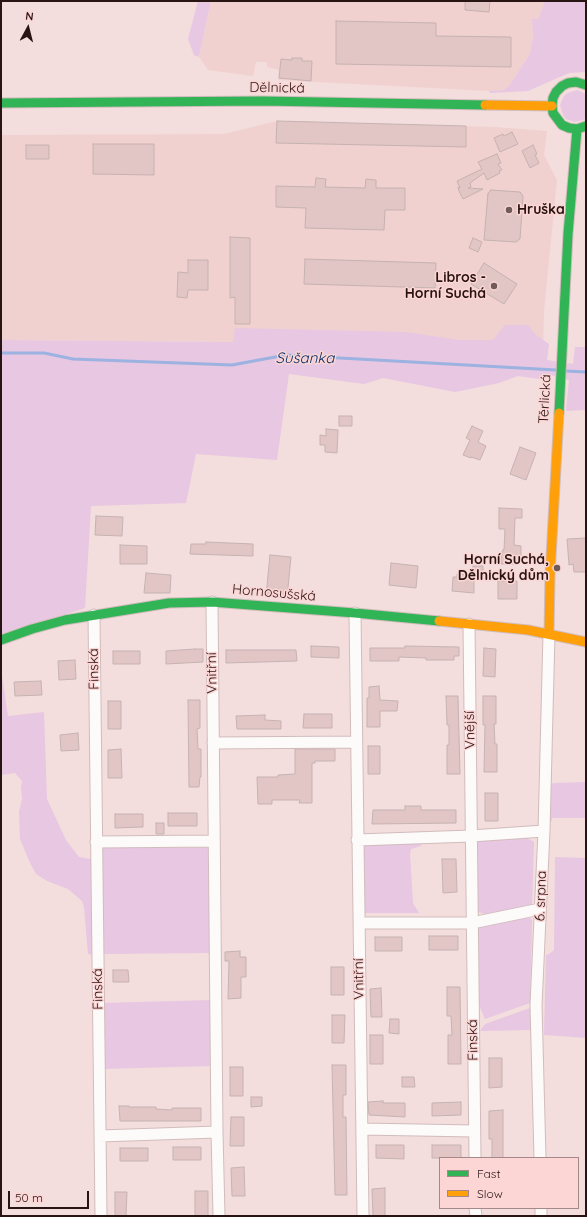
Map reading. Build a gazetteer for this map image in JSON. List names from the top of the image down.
{
  "streets": {
    "main road": ["Dělnická", "Těrlická", "Hornosušská"],
    "street": [
      "Finská",
      "Vnitřní",
      "Vnější",
      "6. srpna"
    ]
  },
  "crossings": [
    ["Těrlická", "Hornosušská"],
    ["Těrlická", "6. srpna"],
    ["Hornosušská", "Finská"],
    ["Hornosušská", "Vnitřní"],
    ["Hornosušská", "Vnější"],
    ["Hornosušská", "6. srpna"],
    ["Finská", "Vnější"]
  ],
  "water": ["Sušanka"],
  "places": ["Hruška", "Libros - Horní Suchá", "Horní Suchá, Dělnický dům"],
  "legend": ["Fast", "Slow"],
  "scale_bar": "50 m",
  "north": "top"
}
